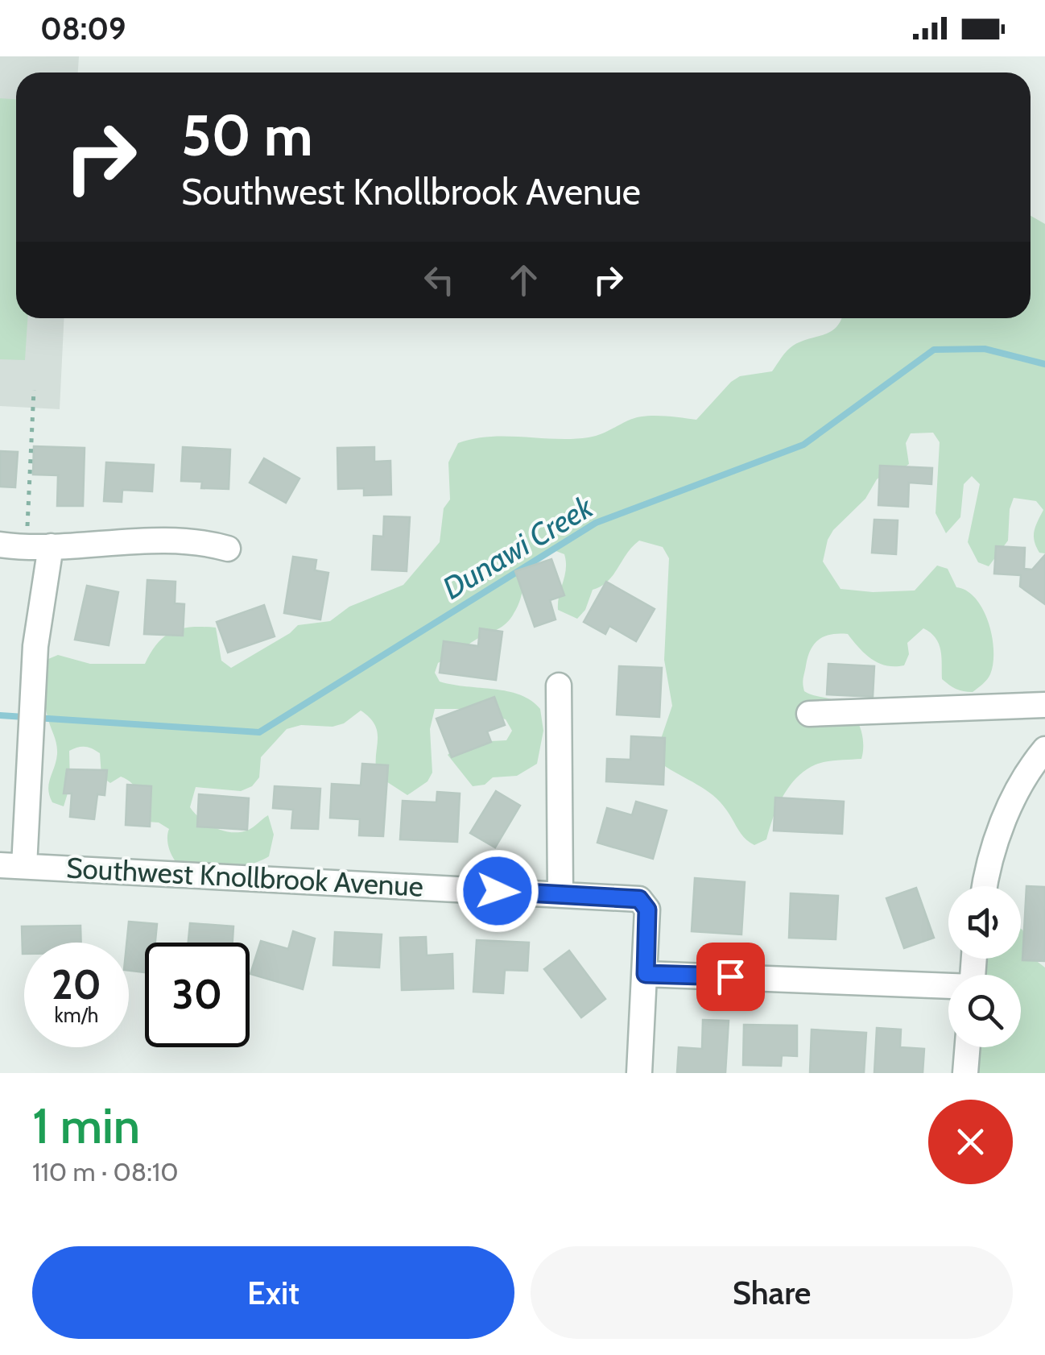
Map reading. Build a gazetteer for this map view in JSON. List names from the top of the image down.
{
  "streets": {
    "street": ["Southwest Knollbrook Avenue"]
  },
  "water": ["Dunawi Creek"],
  "page": {
    "status": "08:09",
    "turn": ["50 m", "Southwest Knollbrook Avenue"],
    "speed": "20 km/h",
    "limit": "30",
    "heading": ["1 min", "110 m · 08:10"],
    "buttons": ["Exit", "Share"]
  }
}
